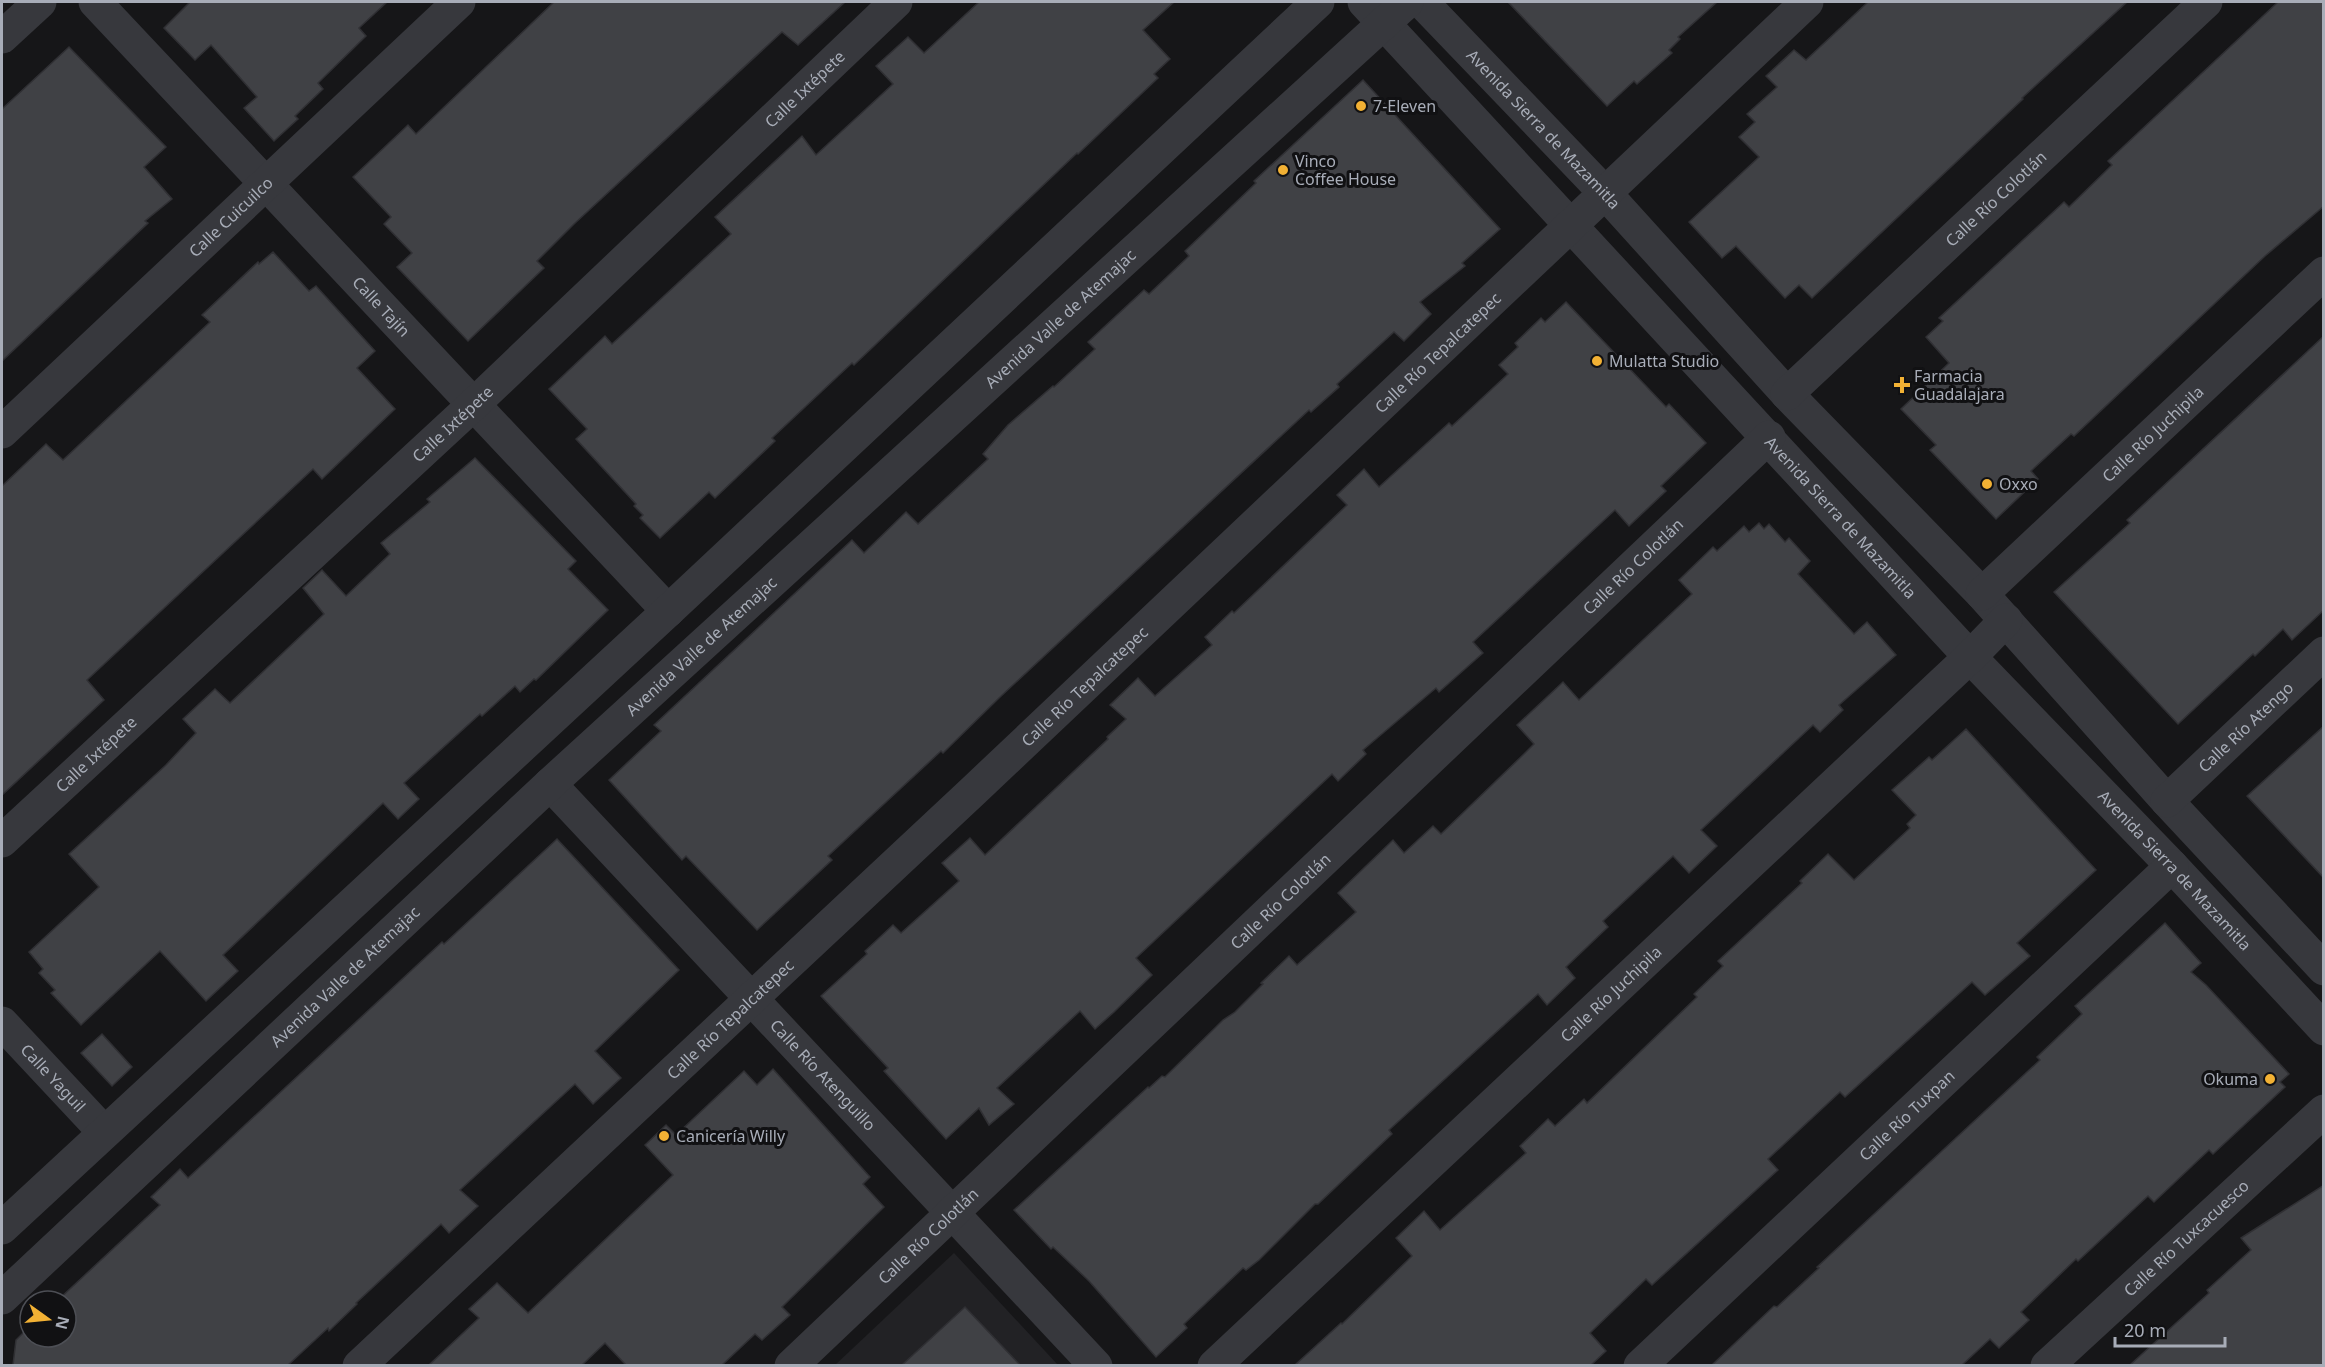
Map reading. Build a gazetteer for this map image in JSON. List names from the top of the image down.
{
  "streets": {
    "street": [
      "Calle Ixtépete",
      "Avenida Sierra de Mazamitla",
      "Calle Río Colotlán",
      "Calle Cuicuilco",
      "Calle Tajín",
      "Avenida Valle de Atemajac",
      "Calle Río Tepalcatepec",
      "Calle Río Juchipila",
      "Calle Río Atengo",
      "Calle Río Atenguillo",
      "Calle Yaguil",
      "Calle Río Tuxpan",
      "Calle Río Tuxcacuesco"
    ]
  },
  "crossings": [
    ["Calle Ixtépete", "Calle Tajín"],
    ["Avenida Sierra de Mazamitla", "Calle Río Colotlán"],
    ["Avenida Sierra de Mazamitla", "Avenida Valle de Atemajac"],
    ["Avenida Sierra de Mazamitla", "Calle Río Tepalcatepec"],
    ["Avenida Sierra de Mazamitla", "Calle Río Juchipila"],
    ["Avenida Sierra de Mazamitla", "Calle Río Atengo"],
    ["Avenida Sierra de Mazamitla", "Calle Río Tuxpan"],
    ["Calle Río Colotlán", "Calle Río Atenguillo"],
    ["Calle Cuicuilco", "Calle Tajín"],
    ["Avenida Valle de Atemajac", "Calle Río Atenguillo"],
    ["Calle Río Tepalcatepec", "Calle Río Atenguillo"]
  ],
  "places": {
    "other": [
      "7-Eleven",
      "Vinco Coffee House",
      "Mulatta Studio",
      "Oxxo",
      "Okuma",
      "Canicería Willy"
    ],
    "health": ["Farmacia Guadalajara"]
  },
  "scale_bar": "20 m",
  "north": "right"
}
